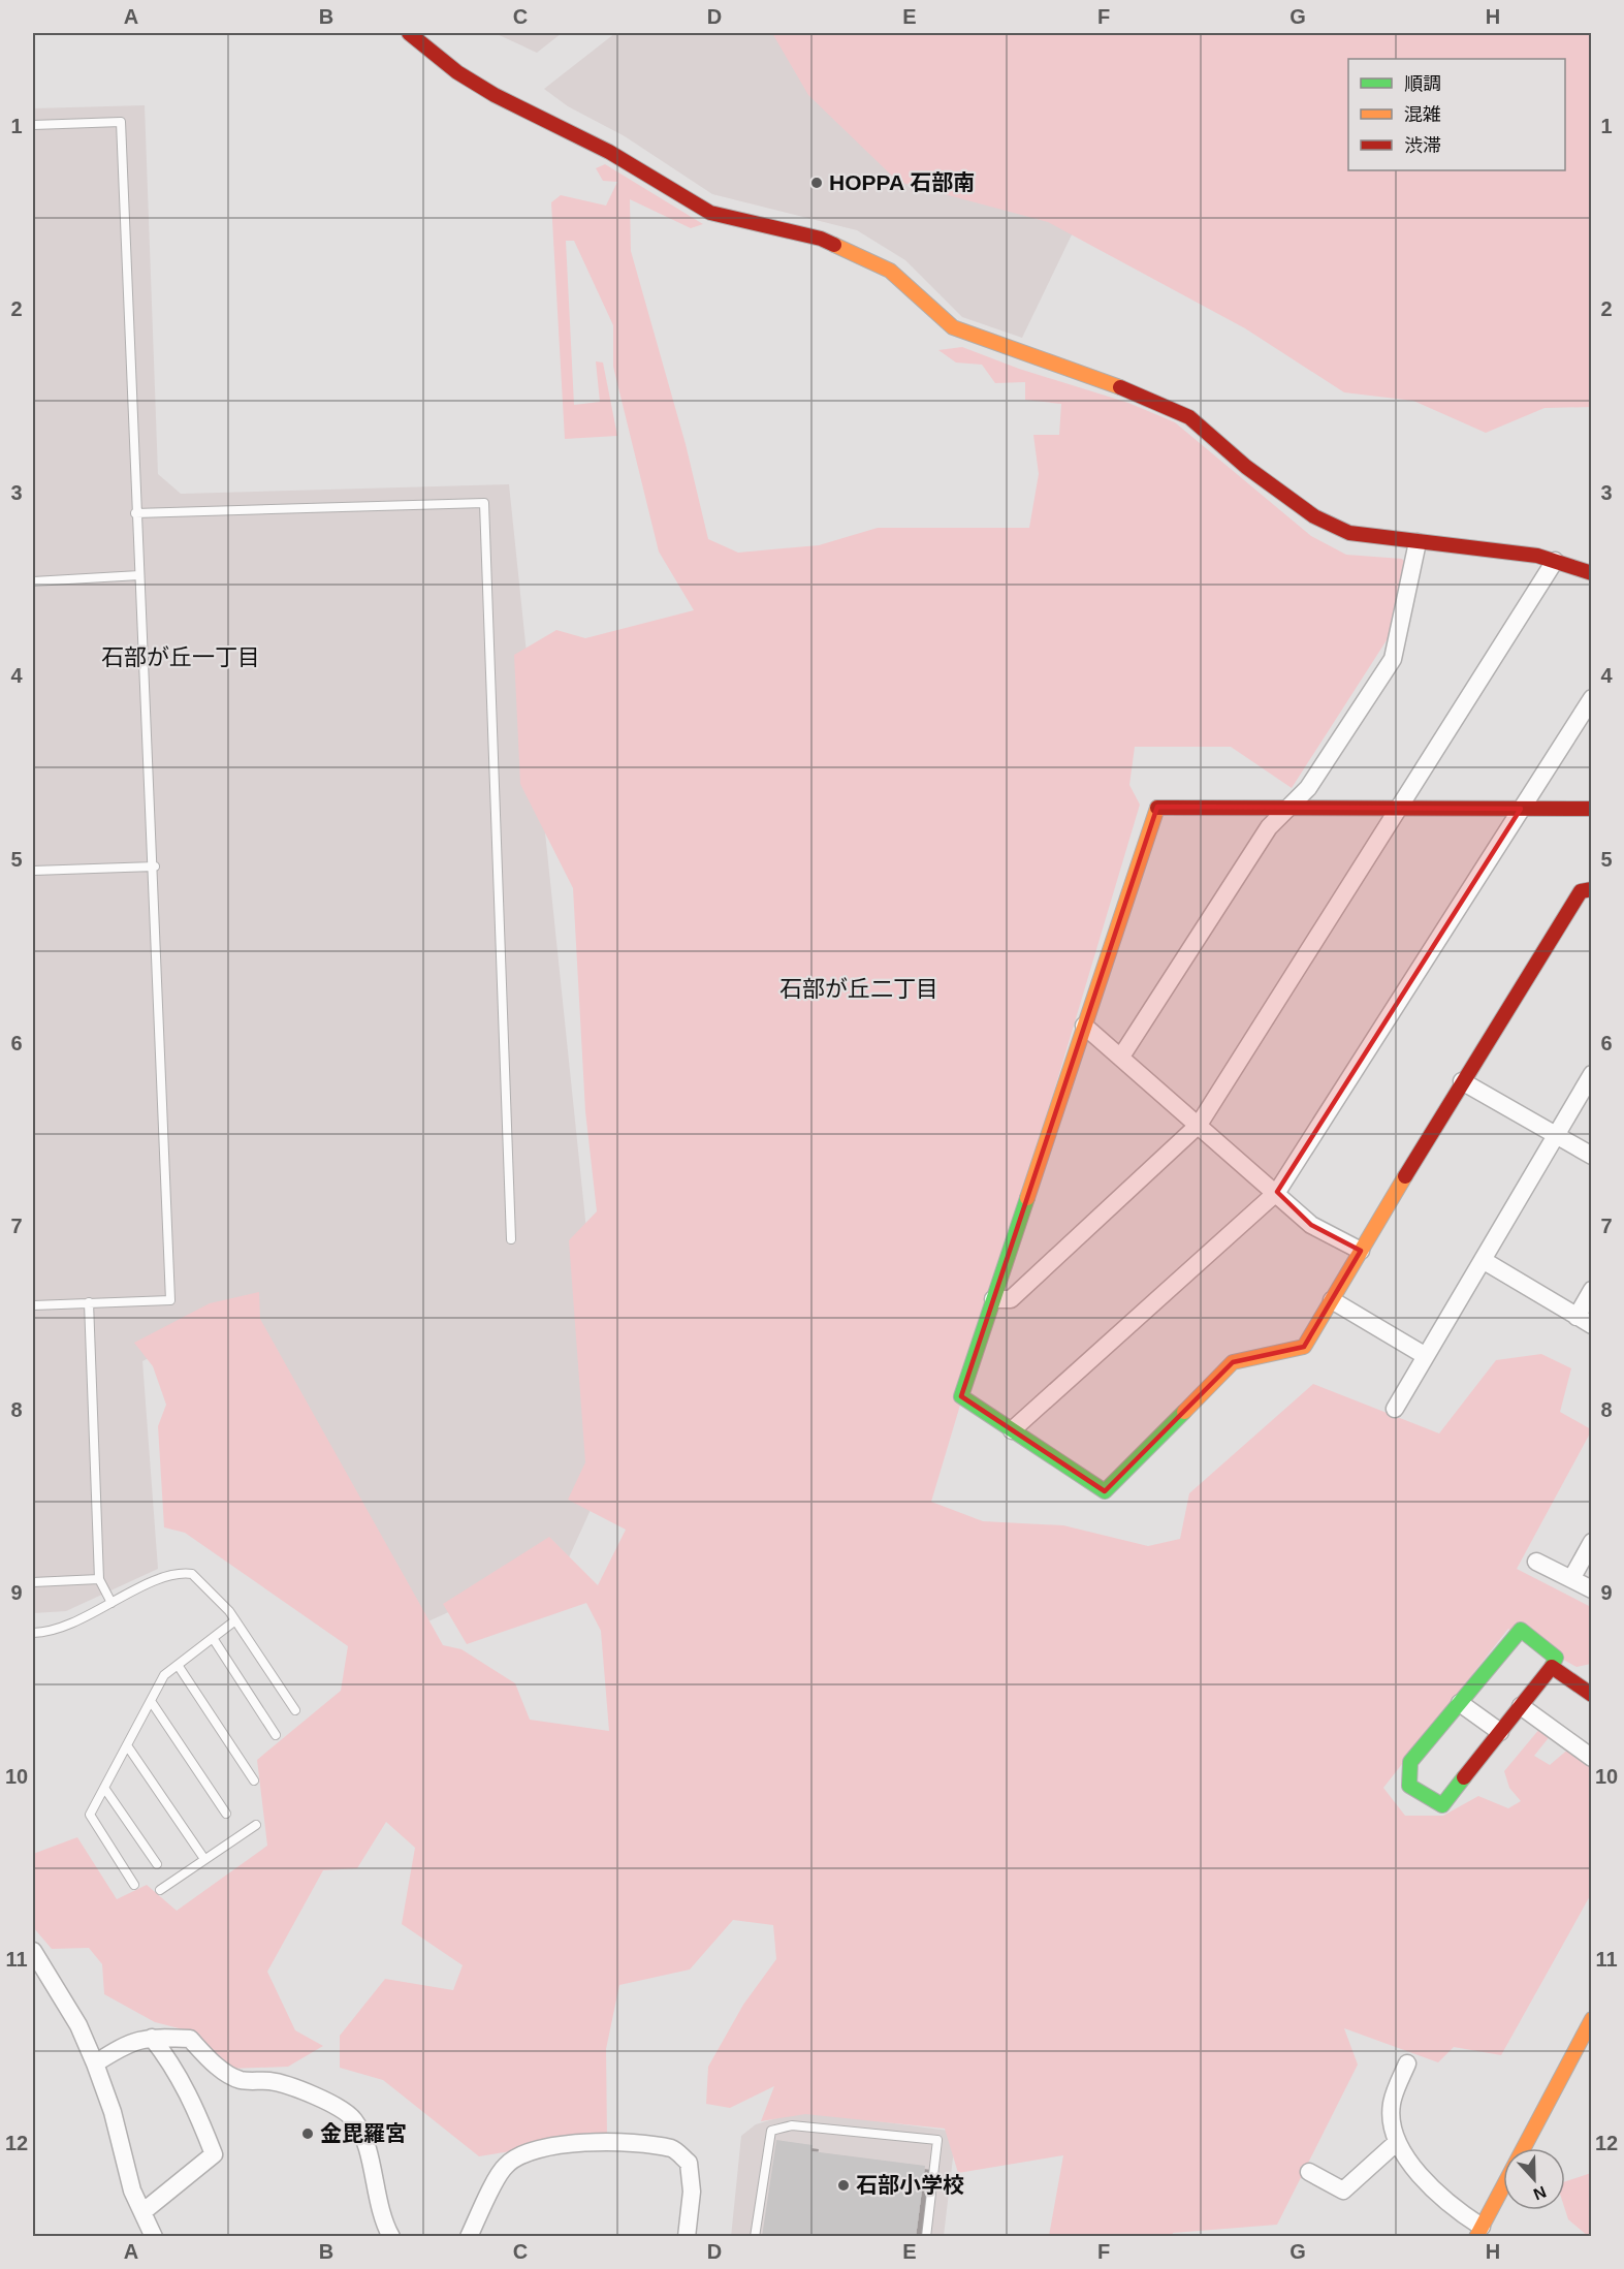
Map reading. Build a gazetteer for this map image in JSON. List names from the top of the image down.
{
  "districts": ["石部が丘一丁目", "石部が丘二丁目"],
  "places": ["HOPPA 石部南", "金毘羅宮", "石部小学校"],
  "legend": ["順調", "混雑", "渋滞"],
  "north": "bottom",
  "grid": {
    "columns": [
      "A",
      "B",
      "C",
      "D",
      "E",
      "F",
      "G",
      "H"
    ],
    "rows": [
      "1",
      "2",
      "3",
      "4",
      "5",
      "6",
      "7",
      "8",
      "9",
      "10",
      "11",
      "12"
    ]
  }
}
